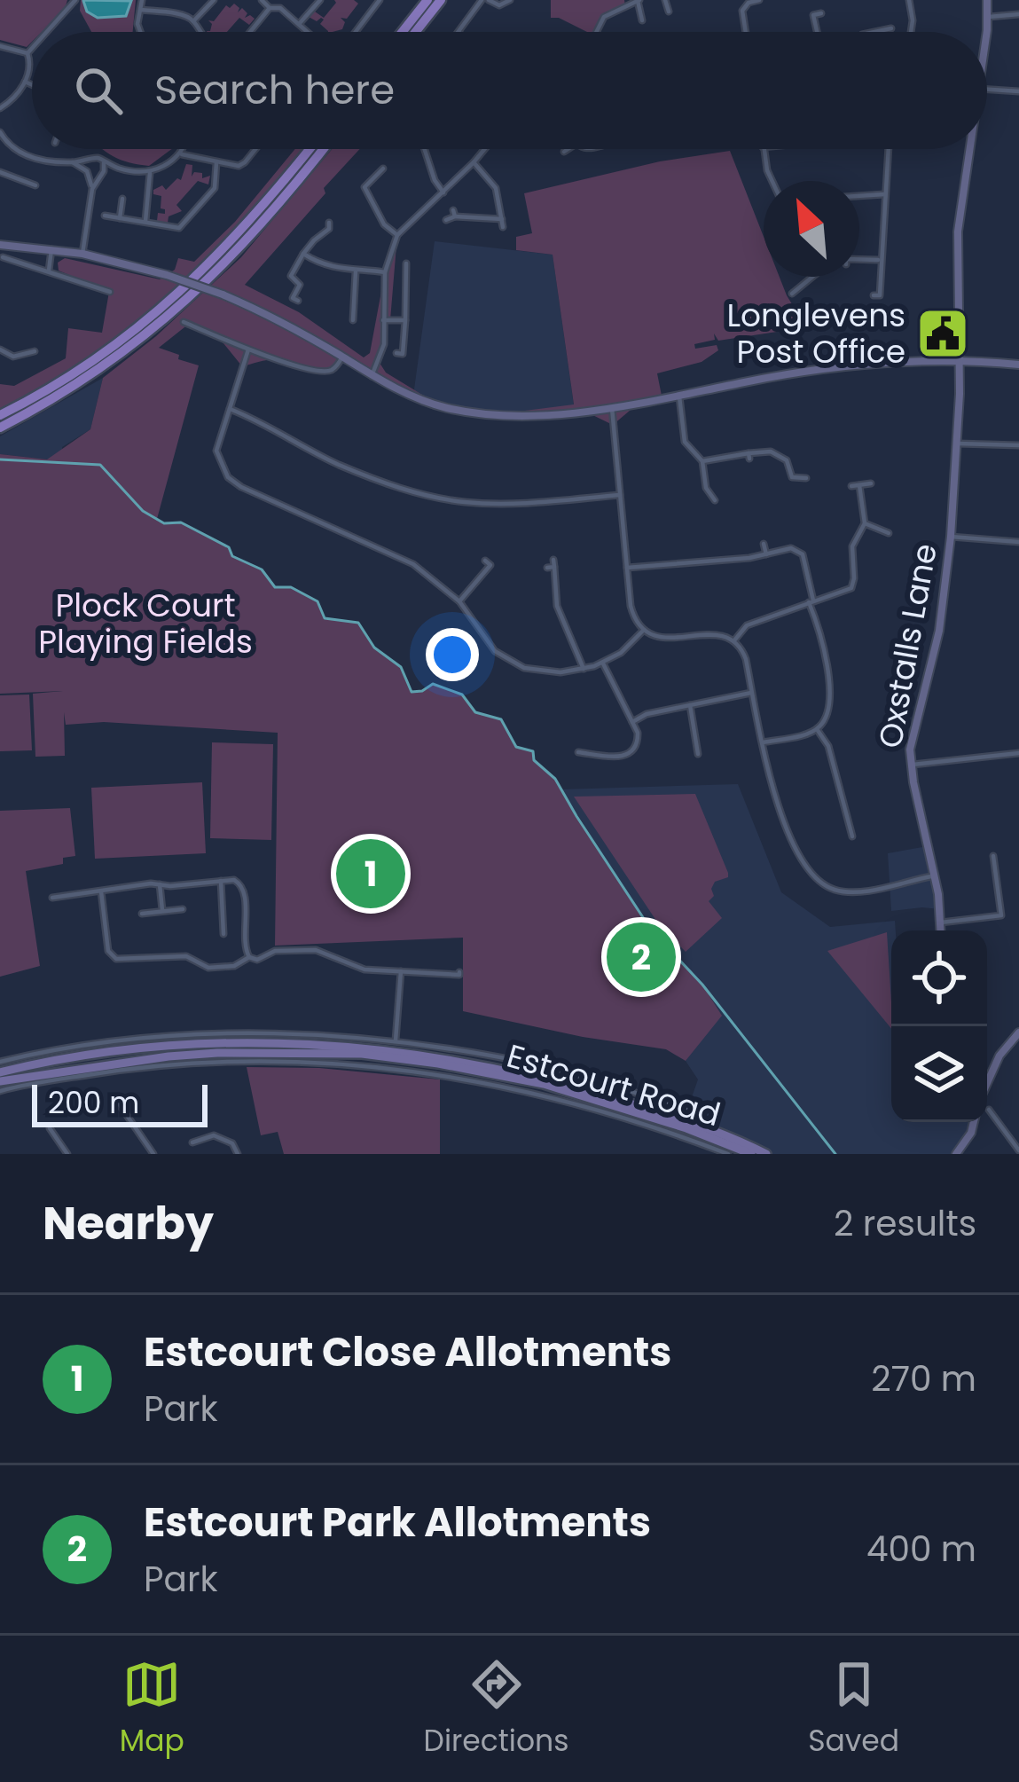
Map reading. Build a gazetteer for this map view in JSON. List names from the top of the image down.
{
  "streets": {
    "main road": ["Estcourt Road"],
    "street": ["Oxstalls Lane"]
  },
  "parks": ["Plock Court Playing Fields"],
  "places": {
    "public building": ["Longlevens Post Office"]
  },
  "scale_bar": "200 m",
  "north": "top left",
  "page": {
    "search": "Search here",
    "pins": ["1", "2"],
    "scale": "200 m",
    "heading": ["Nearby", "2 results"],
    "list": [
      {
        "mark": "1",
        "name": "Estcourt Close Allotments",
        "note": "Park",
        "value": "270 m"
      },
      {
        "mark": "2",
        "name": "Estcourt Park Allotments",
        "note": "Park",
        "value": "400 m"
      }
    ],
    "nav": ["Map", "Directions", "Saved"]
  }
}
